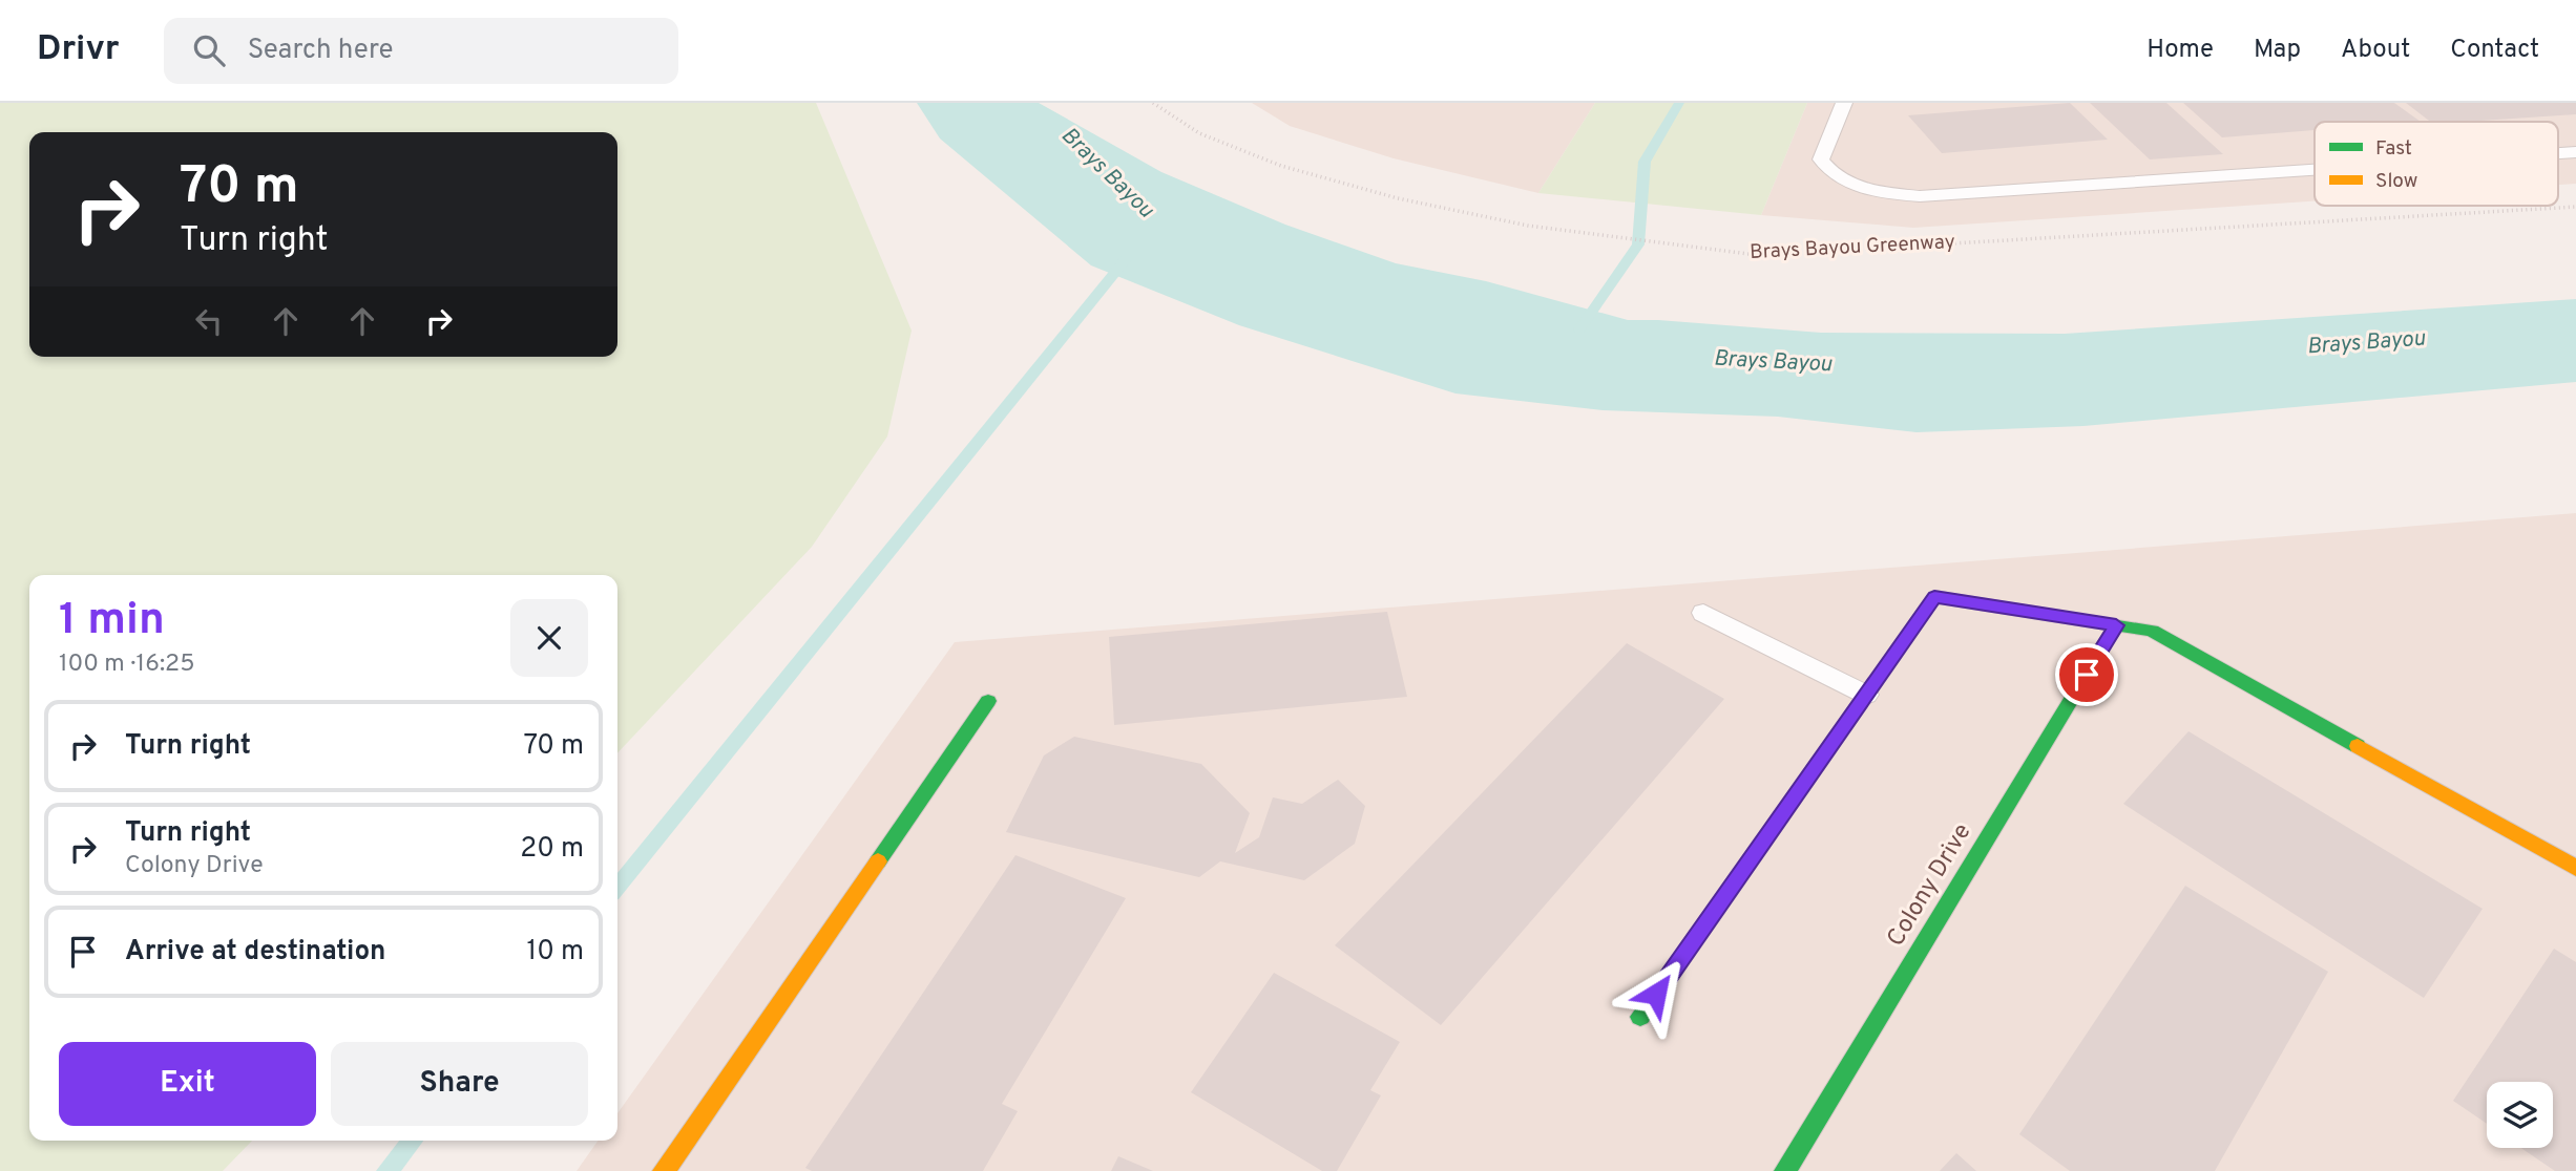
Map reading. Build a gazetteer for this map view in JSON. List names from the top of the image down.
{
  "streets": {
    "street": ["Colony Drive"],
    "path": ["Brays Bayou Greenway"]
  },
  "water": ["Brays Bayou"],
  "legend": ["Fast", "Slow"],
  "page": {
    "header": "Drivr",
    "search": "Search here",
    "nav": [
      "Home",
      "Map",
      "About",
      "Contact"
    ],
    "turn": ["70 m", "Turn right"],
    "heading": ["1 min", "100 m · 16:25"],
    "list": [
      {
        "name": "Turn right",
        "value": "70 m"
      },
      {
        "name": "Turn right",
        "note": "Colony Drive",
        "value": "20 m"
      },
      {
        "name": "Arrive at destination",
        "value": "10 m"
      }
    ],
    "buttons": ["Exit", "Share"]
  }
}
